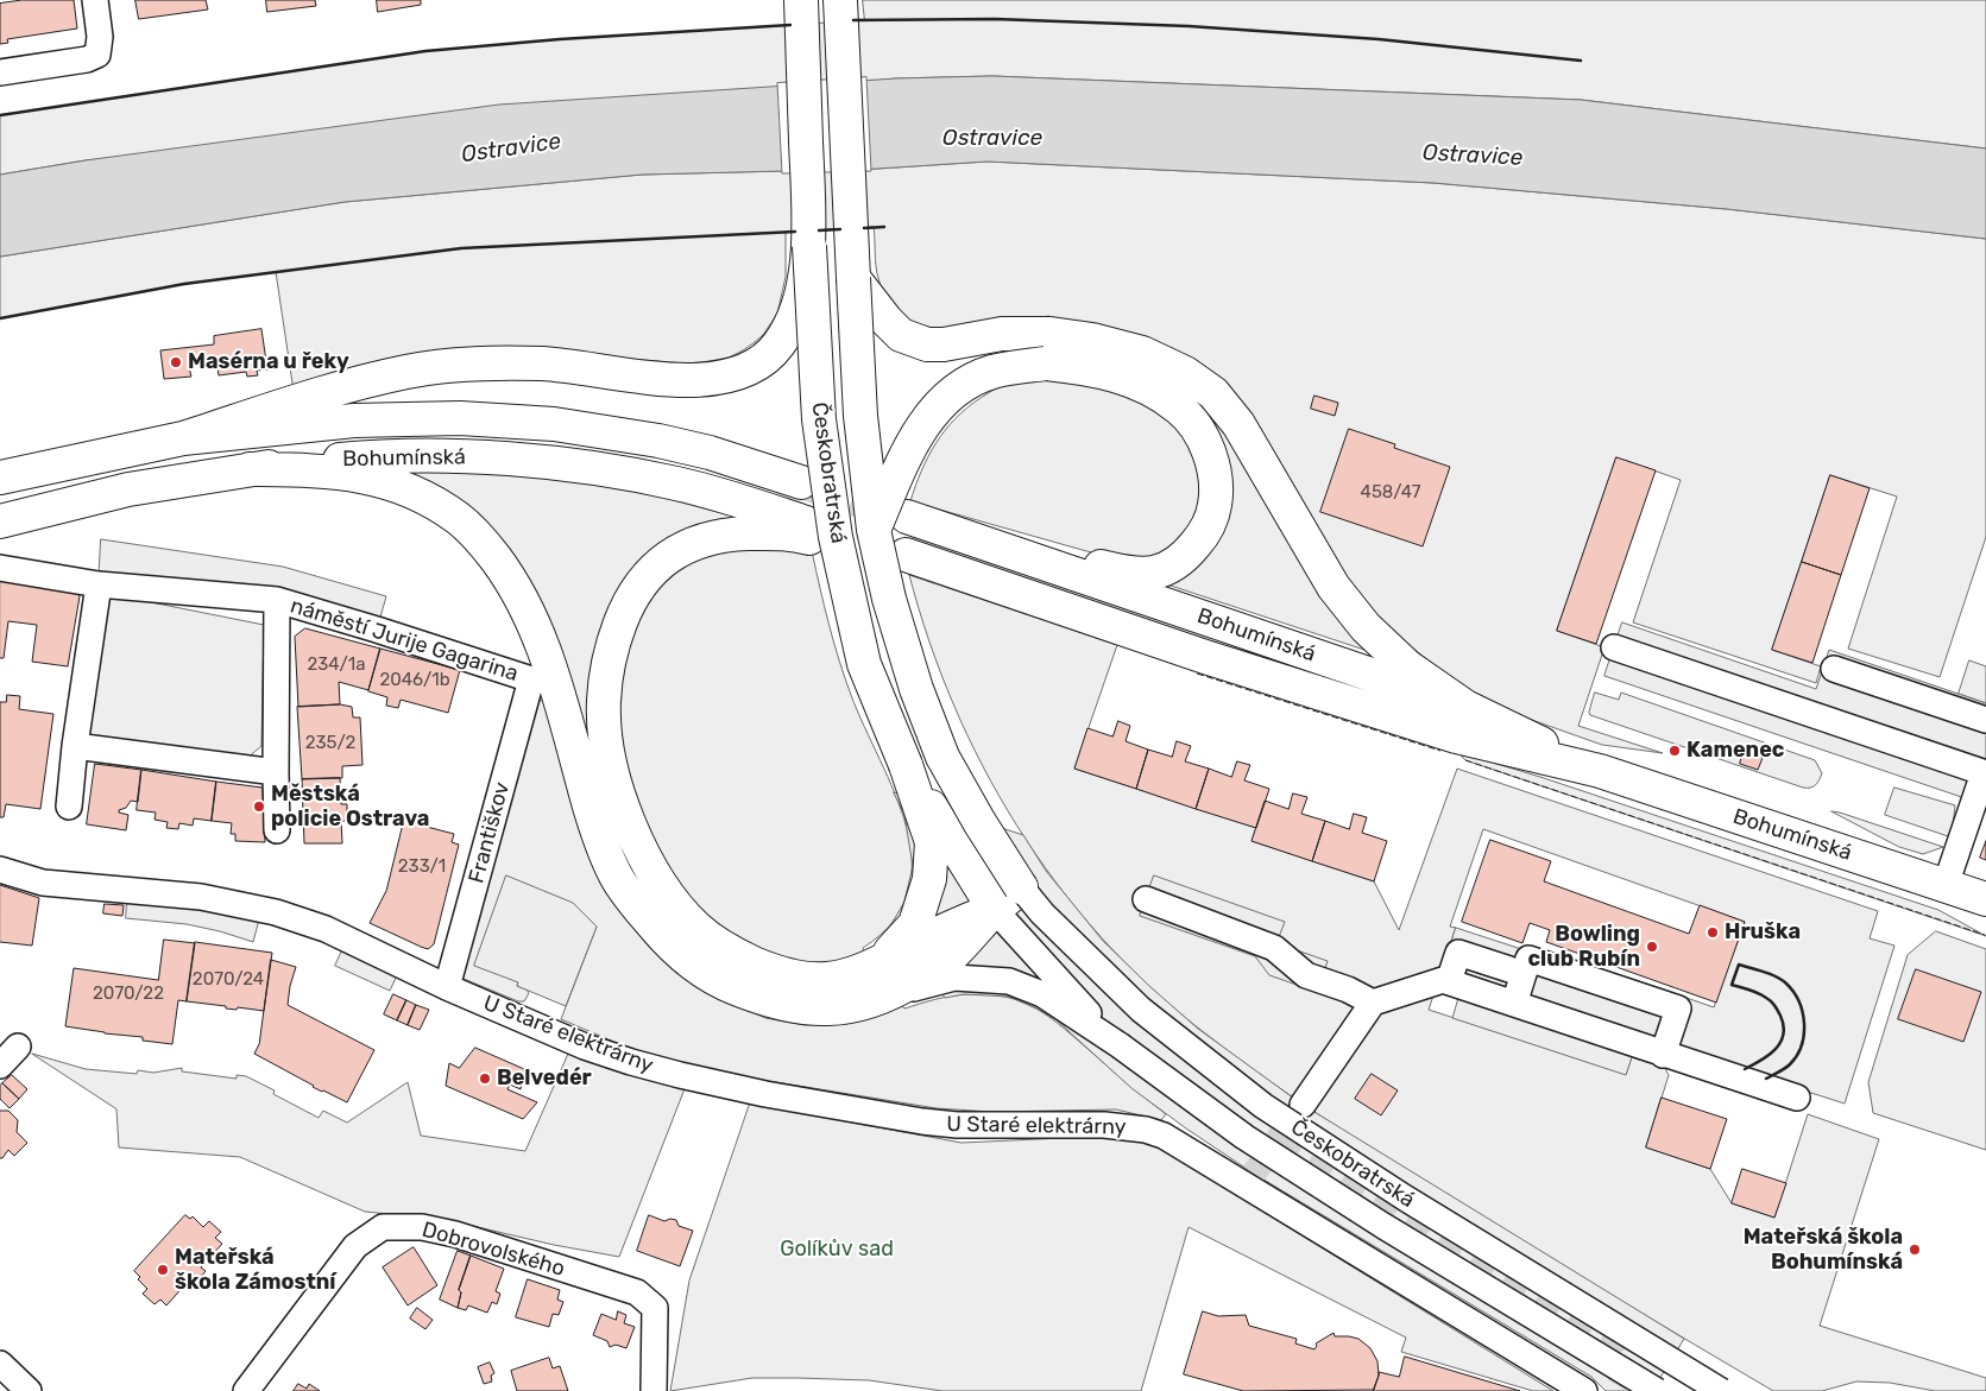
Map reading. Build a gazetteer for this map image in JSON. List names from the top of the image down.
{
  "streets": {
    "main road": ["Bohumínská", "Českobratrská"],
    "street": [
      "náměstí Jurije Gagarina",
      "Františkov",
      "U Staré elektrárny",
      "Dobrovolského"
    ]
  },
  "crossings": [
    ["náměstí Jurije Gagarina", "Františkov"],
    ["Františkov", "U Staré elektrárny"]
  ],
  "water": ["Ostravice"],
  "parks": ["Golíkův sad"],
  "places": [
    "Masérna u řeky",
    "Kamenec",
    "Městská policie Ostrava",
    "Hruška",
    "Bowling club Rubín",
    "Belvedér",
    "Mateřská škola Bohumínská",
    "Mateřská škola Zámostní"
  ],
  "house_numbers": [
    "458/47",
    "234/1a",
    "2046/1b",
    "235/2",
    "233/1",
    "2070/24",
    "2070/22"
  ]
}
